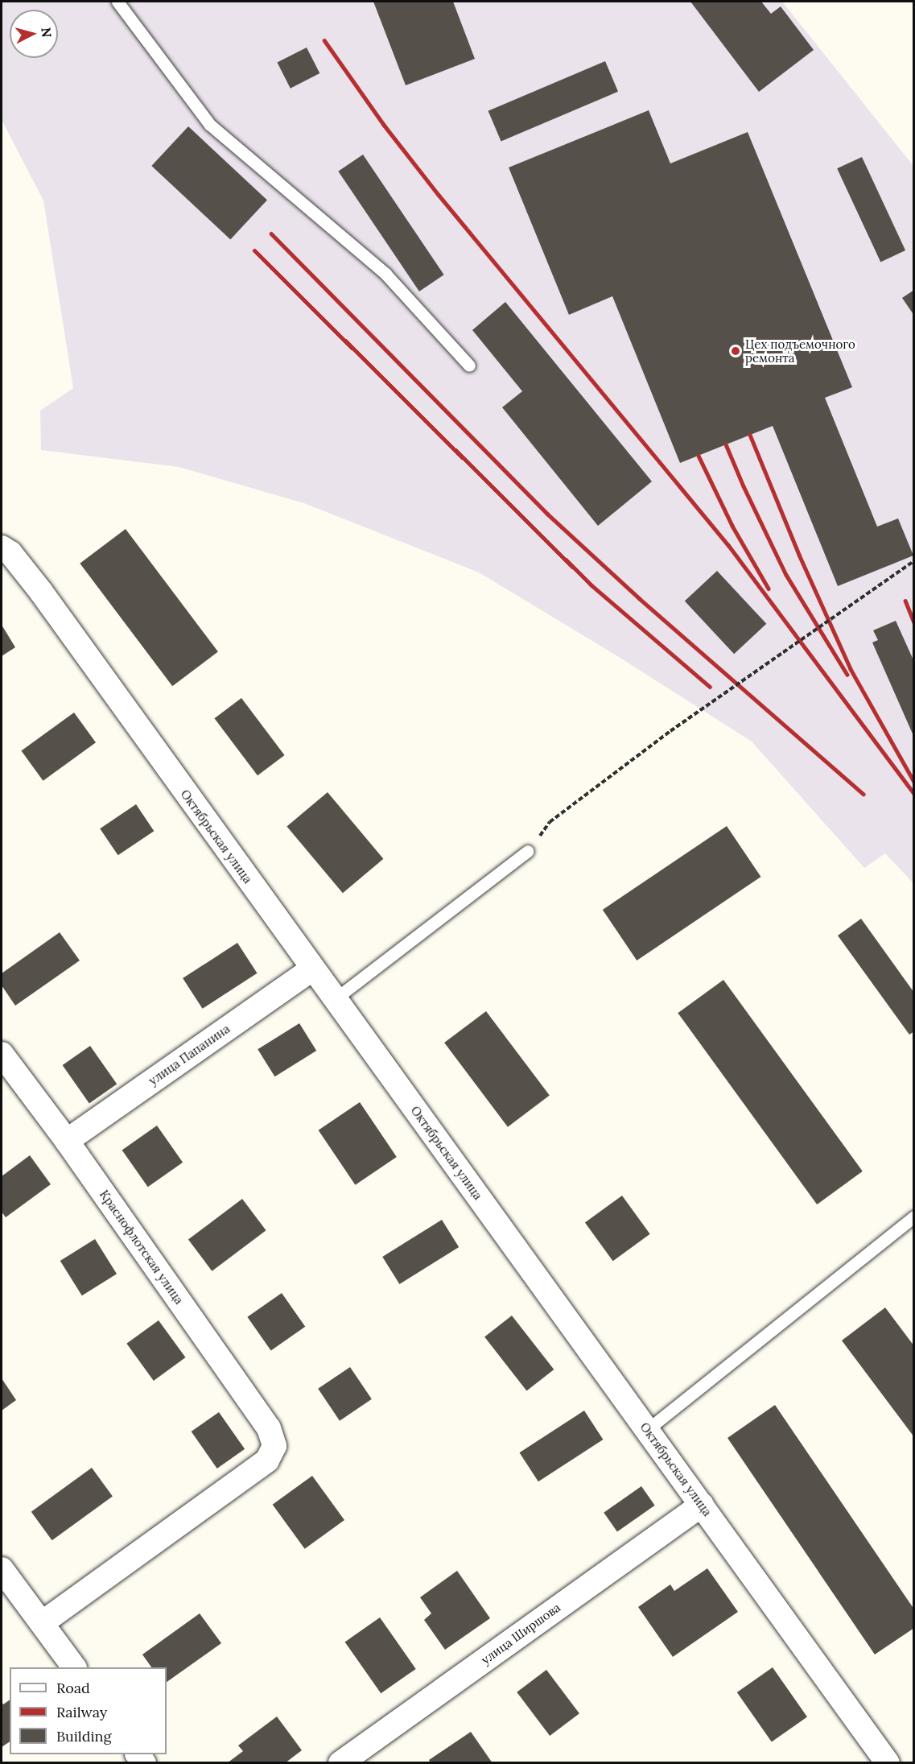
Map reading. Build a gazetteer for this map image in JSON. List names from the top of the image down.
{
  "streets": {
    "street": [
      "Октябрьская улица",
      "улица Папанина",
      "Краснофлотская улица",
      "улица Ширшова"
    ]
  },
  "crossings": [
    ["Октябрьская улица", "улица Папанина"],
    ["Октябрьская улица", "улица Ширшова"],
    ["улица Папанина", "Краснофлотская улица"]
  ],
  "places": ["Цех подъемочного ремонта"],
  "legend": ["Road", "Railway", "Building"],
  "north": "right"
}
